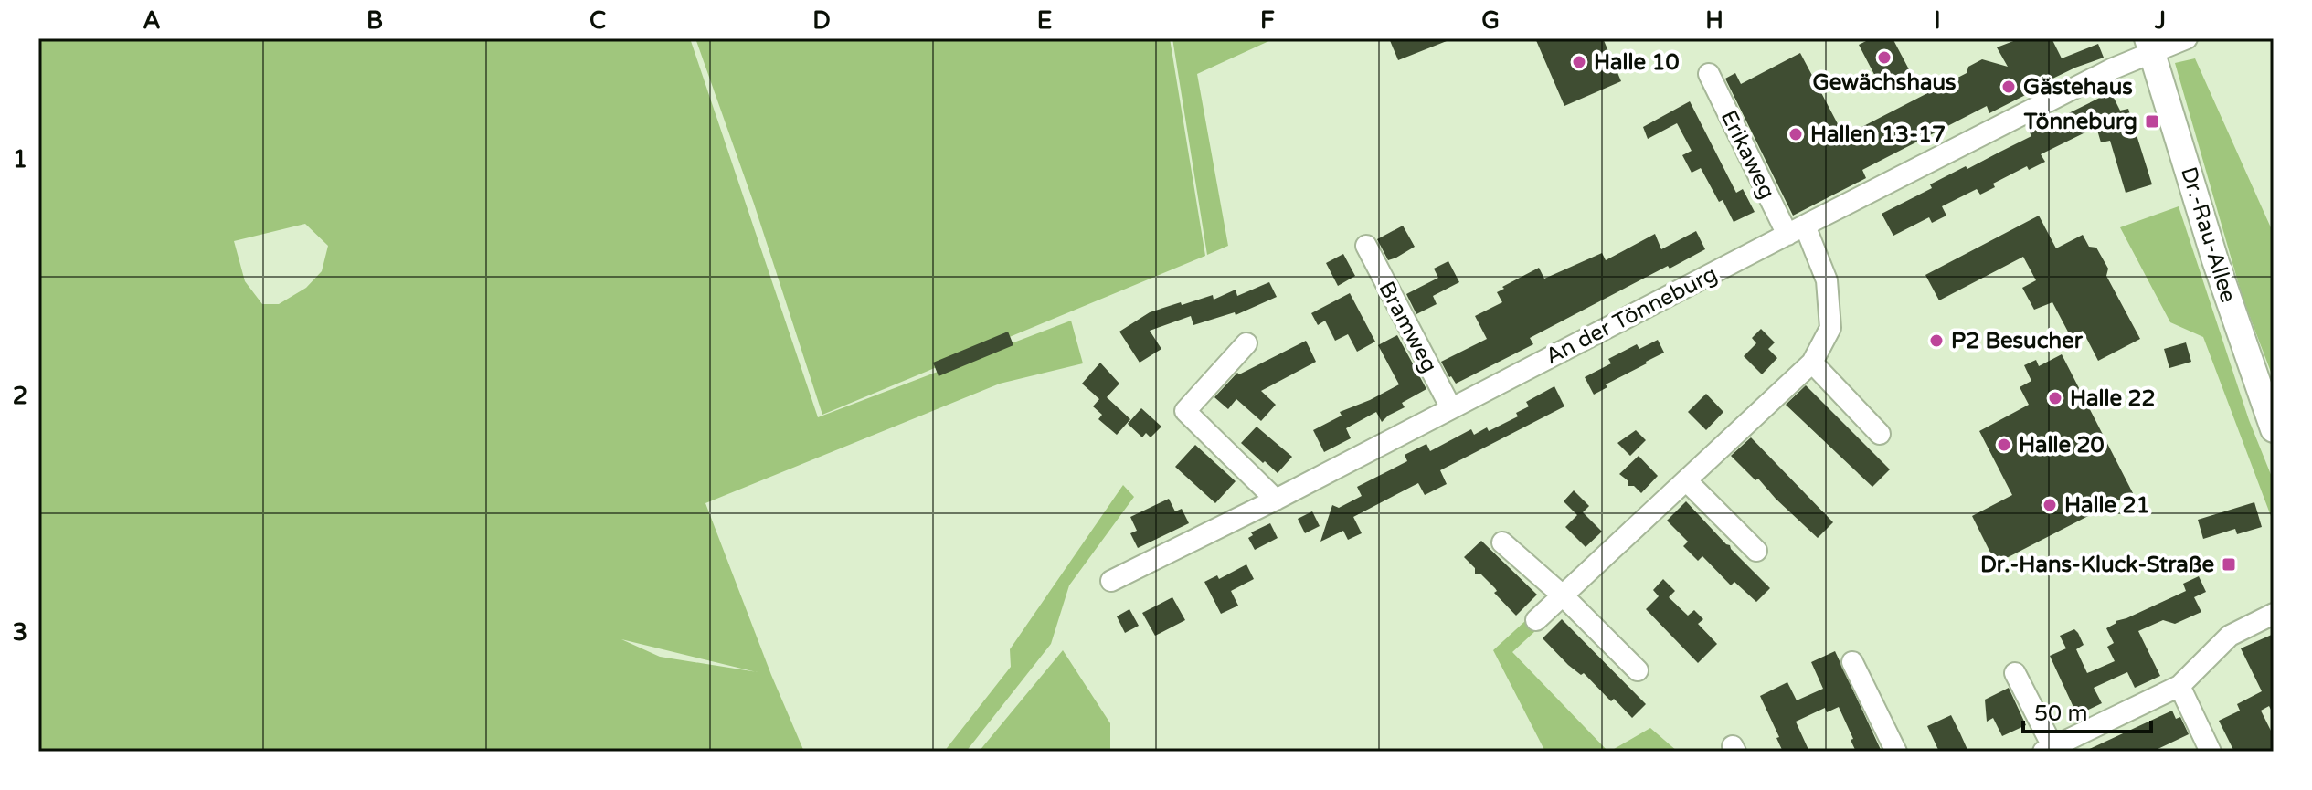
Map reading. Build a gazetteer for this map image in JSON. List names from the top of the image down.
{
  "streets": {
    "street": [
      "Erikaweg",
      "Dr.-Rau-Allee",
      "An der Tönneburg",
      "Bramweg"
    ]
  },
  "crossings": [
    ["Erikaweg", "An der Tönneburg"],
    ["Dr.-Rau-Allee", "An der Tönneburg"],
    ["An der Tönneburg", "Bramweg"]
  ],
  "places": {
    "other": [
      "Gewächshaus",
      "Halle 10",
      "Gästehaus",
      "Hallen 13-17",
      "P2 Besucher",
      "Halle 22",
      "Halle 20",
      "Halle 21"
    ],
    "transit": ["Tönneburg", "Dr.-Hans-Kluck-Straße"]
  },
  "scale_bar": "50 m",
  "grid": {
    "columns": [
      "A",
      "B",
      "C",
      "D",
      "E",
      "F",
      "G",
      "H",
      "I",
      "J"
    ],
    "rows": ["1", "2", "3"]
  }
}
